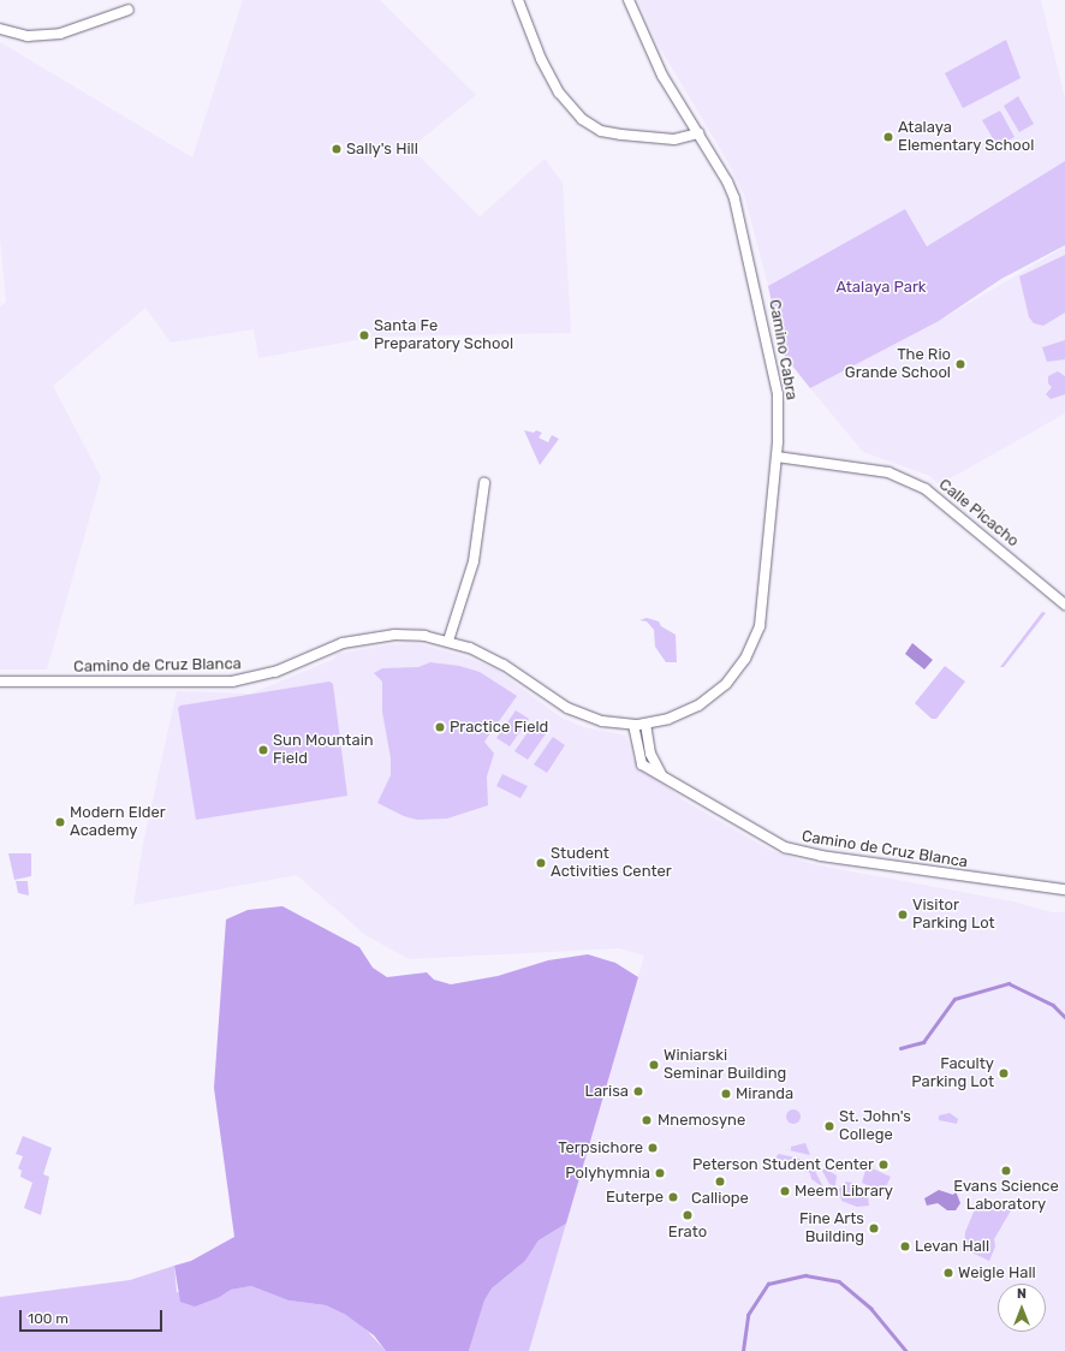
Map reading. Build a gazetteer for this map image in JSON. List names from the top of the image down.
{
  "streets": {
    "street": ["Camino Cabra", "Calle Picacho", "Camino de Cruz Blanca"]
  },
  "crossings": [
    ["Camino Cabra", "Calle Picacho"],
    ["Camino Cabra", "Camino de Cruz Blanca"]
  ],
  "parks": ["Atalaya Park"],
  "places": [
    "Atalaya Elementary School",
    "Sally's Hill",
    "Santa Fe Preparatory School",
    "The Rio Grande School",
    "Practice Field",
    "Sun Mountain Field",
    "Modern Elder Academy",
    "Student Activities Center",
    "Visitor Parking Lot",
    "Winiarski Seminar Building",
    "Faculty Parking Lot",
    "Larisa",
    "Miranda",
    "Mnemosyne",
    "St. John's College",
    "Terpsichore",
    "Peterson Student Center",
    "Evans Science Laboratory",
    "Polyhymnia",
    "Calliope",
    "Meem Library",
    "Euterpe",
    "Erato",
    "Fine Arts Building",
    "Levan Hall",
    "Weigle Hall"
  ],
  "scale_bar": "100 m",
  "north": "top"
}
